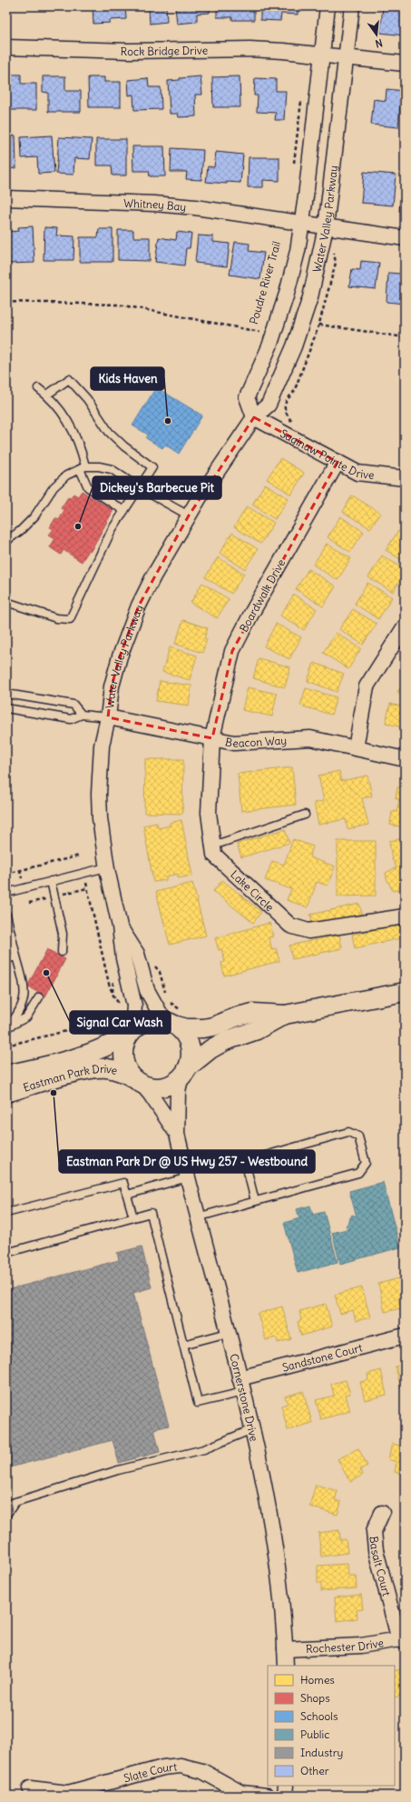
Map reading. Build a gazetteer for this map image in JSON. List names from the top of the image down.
{
  "streets": {
    "street": [
      "Rock Bridge Drive",
      "Whitney Bay",
      "Water Valley Parkway",
      "Saginaw Pointe Drive",
      "Boardwalk Drive",
      "Beacon Way",
      "Lake Circle",
      "Eastman Park Drive",
      "Sandstone Court",
      "Cornerstone Drive",
      "Basalt Court",
      "Rochester Drive",
      "Slate Court"
    ],
    "path": ["Poudre River Trail"]
  },
  "crossings": [
    ["Rock Bridge Drive", "Water Valley Parkway"],
    ["Whitney Bay", "Water Valley Parkway"],
    ["Water Valley Parkway", "Saginaw Pointe Drive"],
    ["Water Valley Parkway", "Beacon Way"],
    ["Water Valley Parkway", "Eastman Park Drive"],
    ["Water Valley Parkway", "Cornerstone Drive"],
    ["Saginaw Pointe Drive", "Boardwalk Drive"],
    ["Boardwalk Drive", "Beacon Way"],
    ["Boardwalk Drive", "Lake Circle"],
    ["Beacon Way", "Lake Circle"],
    ["Eastman Park Drive", "Cornerstone Drive"],
    ["Sandstone Court", "Cornerstone Drive"],
    ["Cornerstone Drive", "Rochester Drive"],
    ["Basalt Court", "Rochester Drive"]
  ],
  "places": [
    "Kids Haven",
    "Dickey's Barbecue Pit",
    "Signal Car Wash",
    "Eastman Park Dr @ US Hwy 257 - Westbound"
  ],
  "legend": [
    "Homes",
    "Shops",
    "Schools",
    "Public",
    "Industry",
    "Other"
  ],
  "north": "bottom"
}
